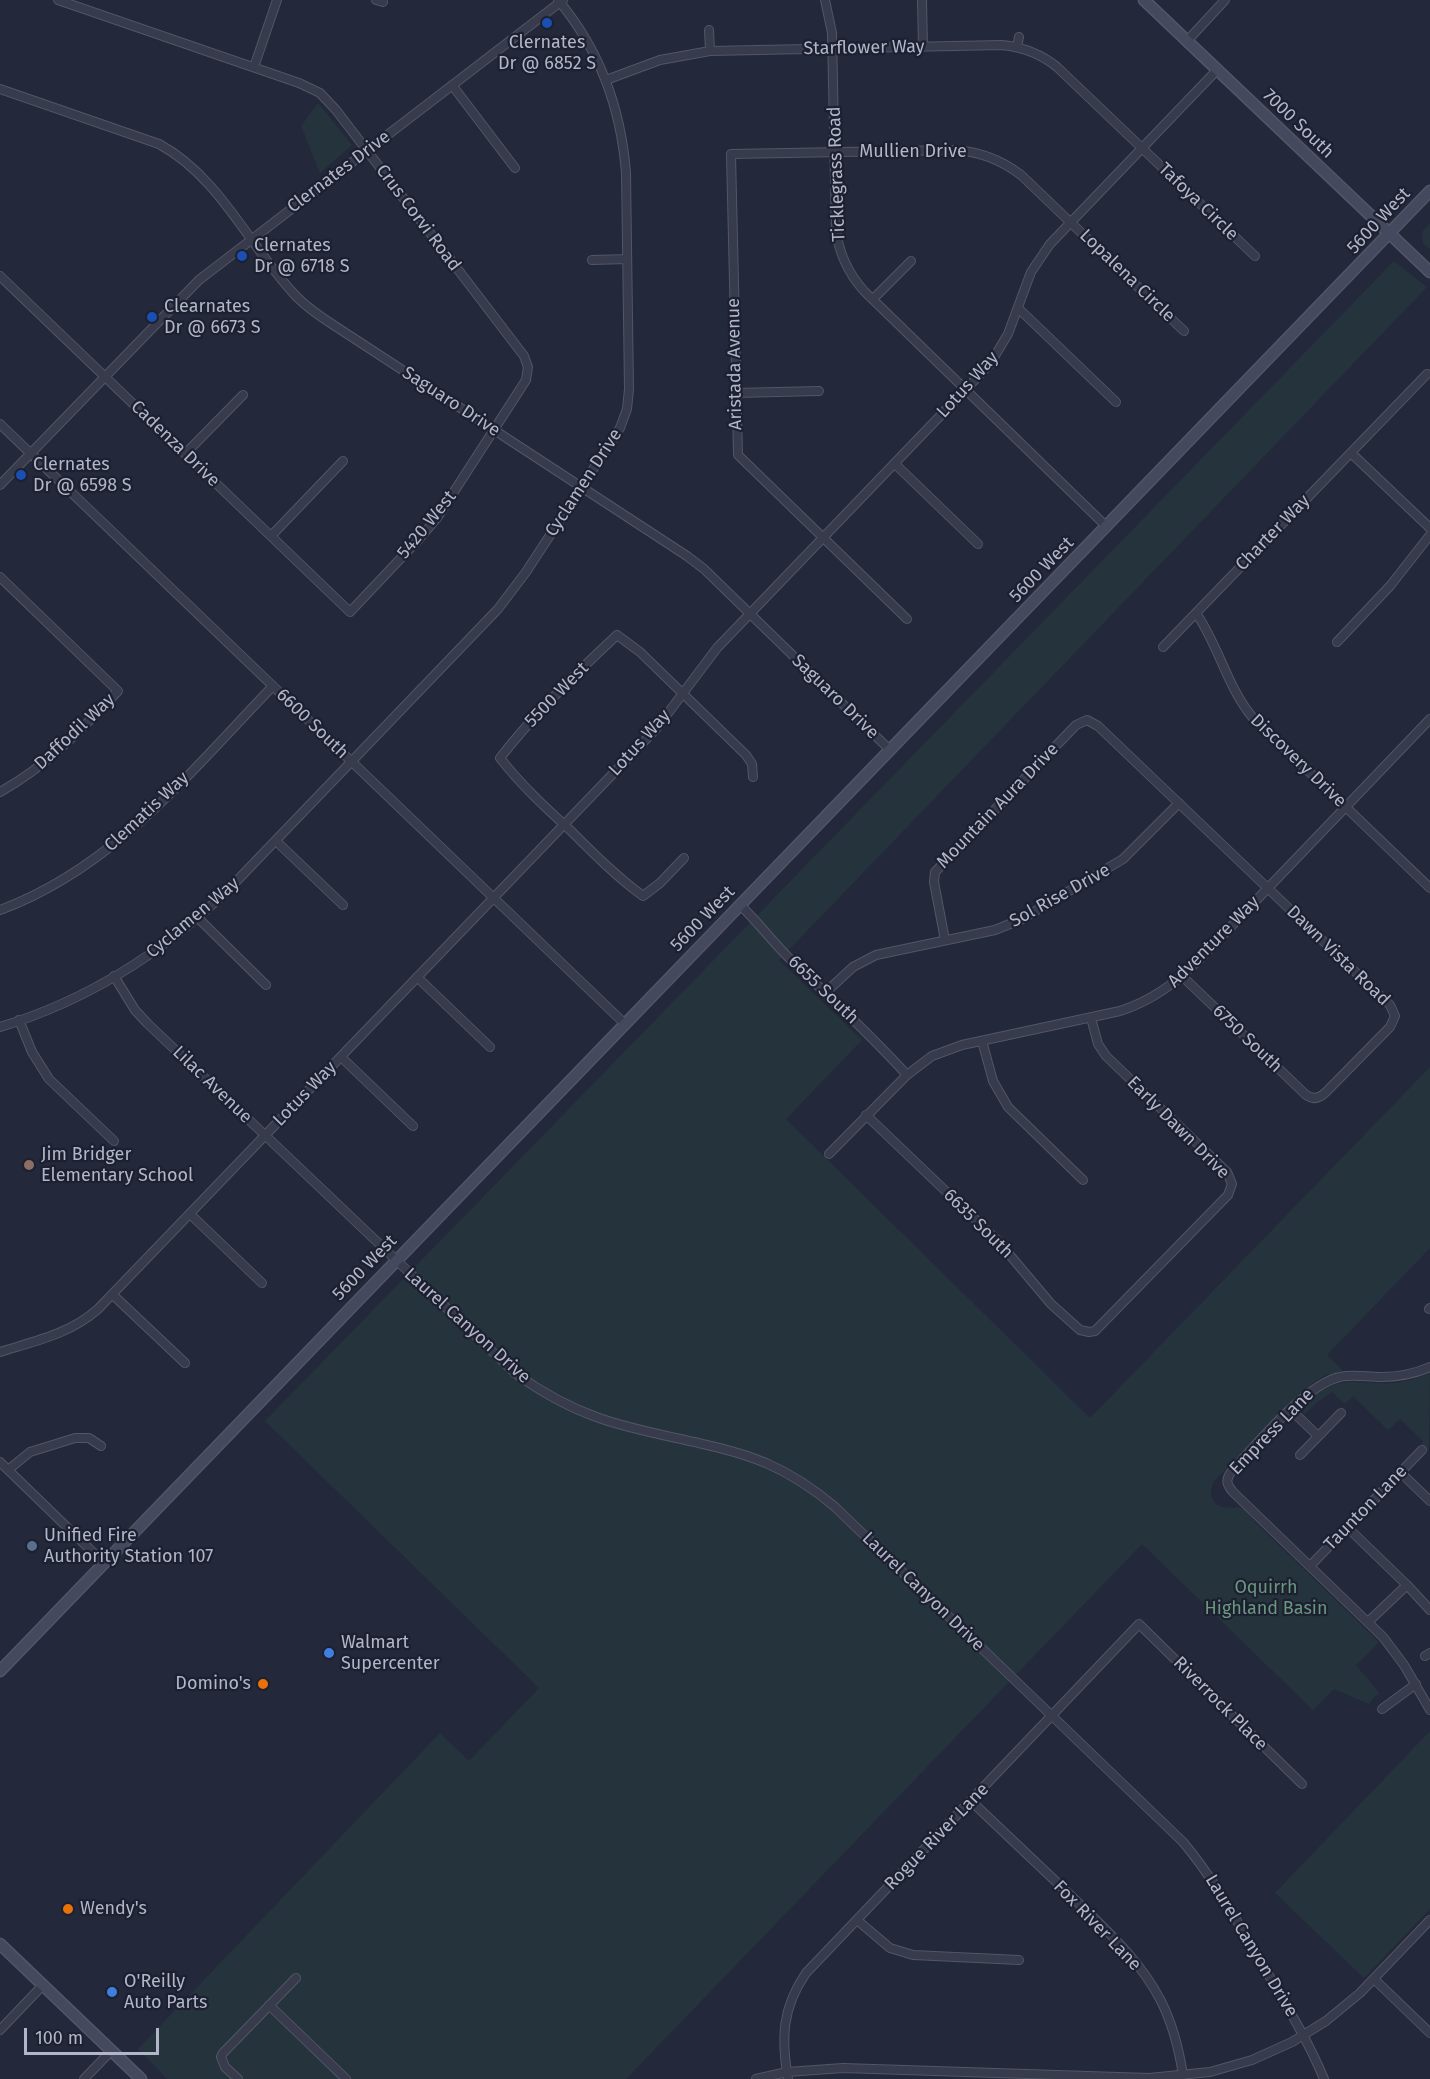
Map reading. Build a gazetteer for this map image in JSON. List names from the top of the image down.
{
  "streets": {
    "main road": ["7000 South", "5600 West"],
    "street": [
      "Starflower Way",
      "Mullien Drive",
      "Clernates Drive",
      "Ticklegrass Road",
      "Tafoya Circle",
      "Crus Corvi Road",
      "Lopalena Circle",
      "Aristada Avenue",
      "Lotus Way",
      "Saguaro Drive",
      "Cadenza Drive",
      "Cyclamen Drive",
      "5420 West",
      "Charter Way",
      "5500 West",
      "6600 South",
      "Daffodil Way",
      "Discovery Drive",
      "Mountain Aura Drive",
      "Clematis Way",
      "Sol Rise Drive",
      "Cyclamen Way",
      "Adventure Way",
      "Dawn Vista Road",
      "6655 South",
      "6750 South",
      "Lilac Avenue",
      "Early Dawn Drive",
      "6635 South",
      "Laurel Canyon Drive",
      "Empress Lane",
      "Taunton Lane",
      "Riverrock Place",
      "Rogue River Lane",
      "Fox River Lane"
    ]
  },
  "crossings": [
    ["Starflower Way", "Ticklegrass Road"],
    ["Starflower Way", "Tafoya Circle"],
    ["Starflower Way", "Lotus Way"],
    ["Starflower Way", "Cyclamen Drive"],
    ["7000 South", "5600 West"],
    ["7000 South", "Lotus Way"],
    ["Mullien Drive", "Ticklegrass Road"],
    ["Mullien Drive", "Lopalena Circle"],
    ["Mullien Drive", "Aristada Avenue"],
    ["Mullien Drive", "Lotus Way"],
    ["Clernates Drive", "Crus Corvi Road"],
    ["Clernates Drive", "Saguaro Drive"],
    ["Clernates Drive", "Cadenza Drive"],
    ["Clernates Drive", "Cyclamen Drive"],
    ["Clernates Drive", "6600 South"],
    ["Ticklegrass Road", "5600 West"],
    ["Ticklegrass Road", "Lotus Way"],
    ["Tafoya Circle", "Lotus Way"],
    ["Crus Corvi Road", "Saguaro Drive"],
    ["Crus Corvi Road", "5420 West"],
    ["5600 West", "Saguaro Drive"],
    ["5600 West", "6600 South"],
    ["5600 West", "6655 South"],
    ["5600 West", "Lilac Avenue"],
    ["5600 West", "Laurel Canyon Drive"],
    ["Lopalena Circle", "Lotus Way"],
    ["Aristada Avenue", "Lotus Way"],
    ["Lotus Way", "Saguaro Drive"],
    ["Lotus Way", "5500 West"],
    ["Lotus Way", "6600 South"],
    ["Lotus Way", "Lilac Avenue"],
    ["Saguaro Drive", "Cyclamen Drive"],
    ["Saguaro Drive", "5420 West"],
    ["Cadenza Drive", "5420 West"],
    ["Cyclamen Drive", "6600 South"],
    ["Cyclamen Drive", "Cyclamen Way"],
    ["Charter Way", "Discovery Drive"],
    ["6600 South", "Clematis Way"],
    ["6600 South", "Cyclamen Way"],
    ["Discovery Drive", "Adventure Way"],
    ["Mountain Aura Drive", "Sol Rise Drive"],
    ["Mountain Aura Drive", "Dawn Vista Road"],
    ["Sol Rise Drive", "Dawn Vista Road"],
    ["Sol Rise Drive", "6655 South"],
    ["Cyclamen Way", "Lilac Avenue"],
    ["Adventure Way", "Dawn Vista Road"],
    ["Adventure Way", "6655 South"],
    ["Adventure Way", "6750 South"],
    ["Adventure Way", "Early Dawn Drive"],
    ["Adventure Way", "6635 South"],
    ["Dawn Vista Road", "6750 South"],
    ["Lilac Avenue", "Laurel Canyon Drive"],
    ["Early Dawn Drive", "6635 South"],
    ["Laurel Canyon Drive", "Rogue River Lane"],
    ["Empress Lane", "Taunton Lane"],
    ["Riverrock Place", "Rogue River Lane"],
    ["Rogue River Lane", "Fox River Lane"]
  ],
  "parks": ["Oquirrh Highland Basin"],
  "places": [
    "Clernates Dr @ 6852 S",
    "Clernates Dr @ 6718 S",
    "Clearnates Dr @ 6673 S",
    "Clernates Dr @ 6598 S",
    "Jim Bridger Elementary School",
    "Unified Fire Authority Station 107",
    "Walmart Supercenter",
    "Domino's",
    "Wendy's",
    "O'Reilly Auto Parts"
  ],
  "scale_bar": "100 m"
}
